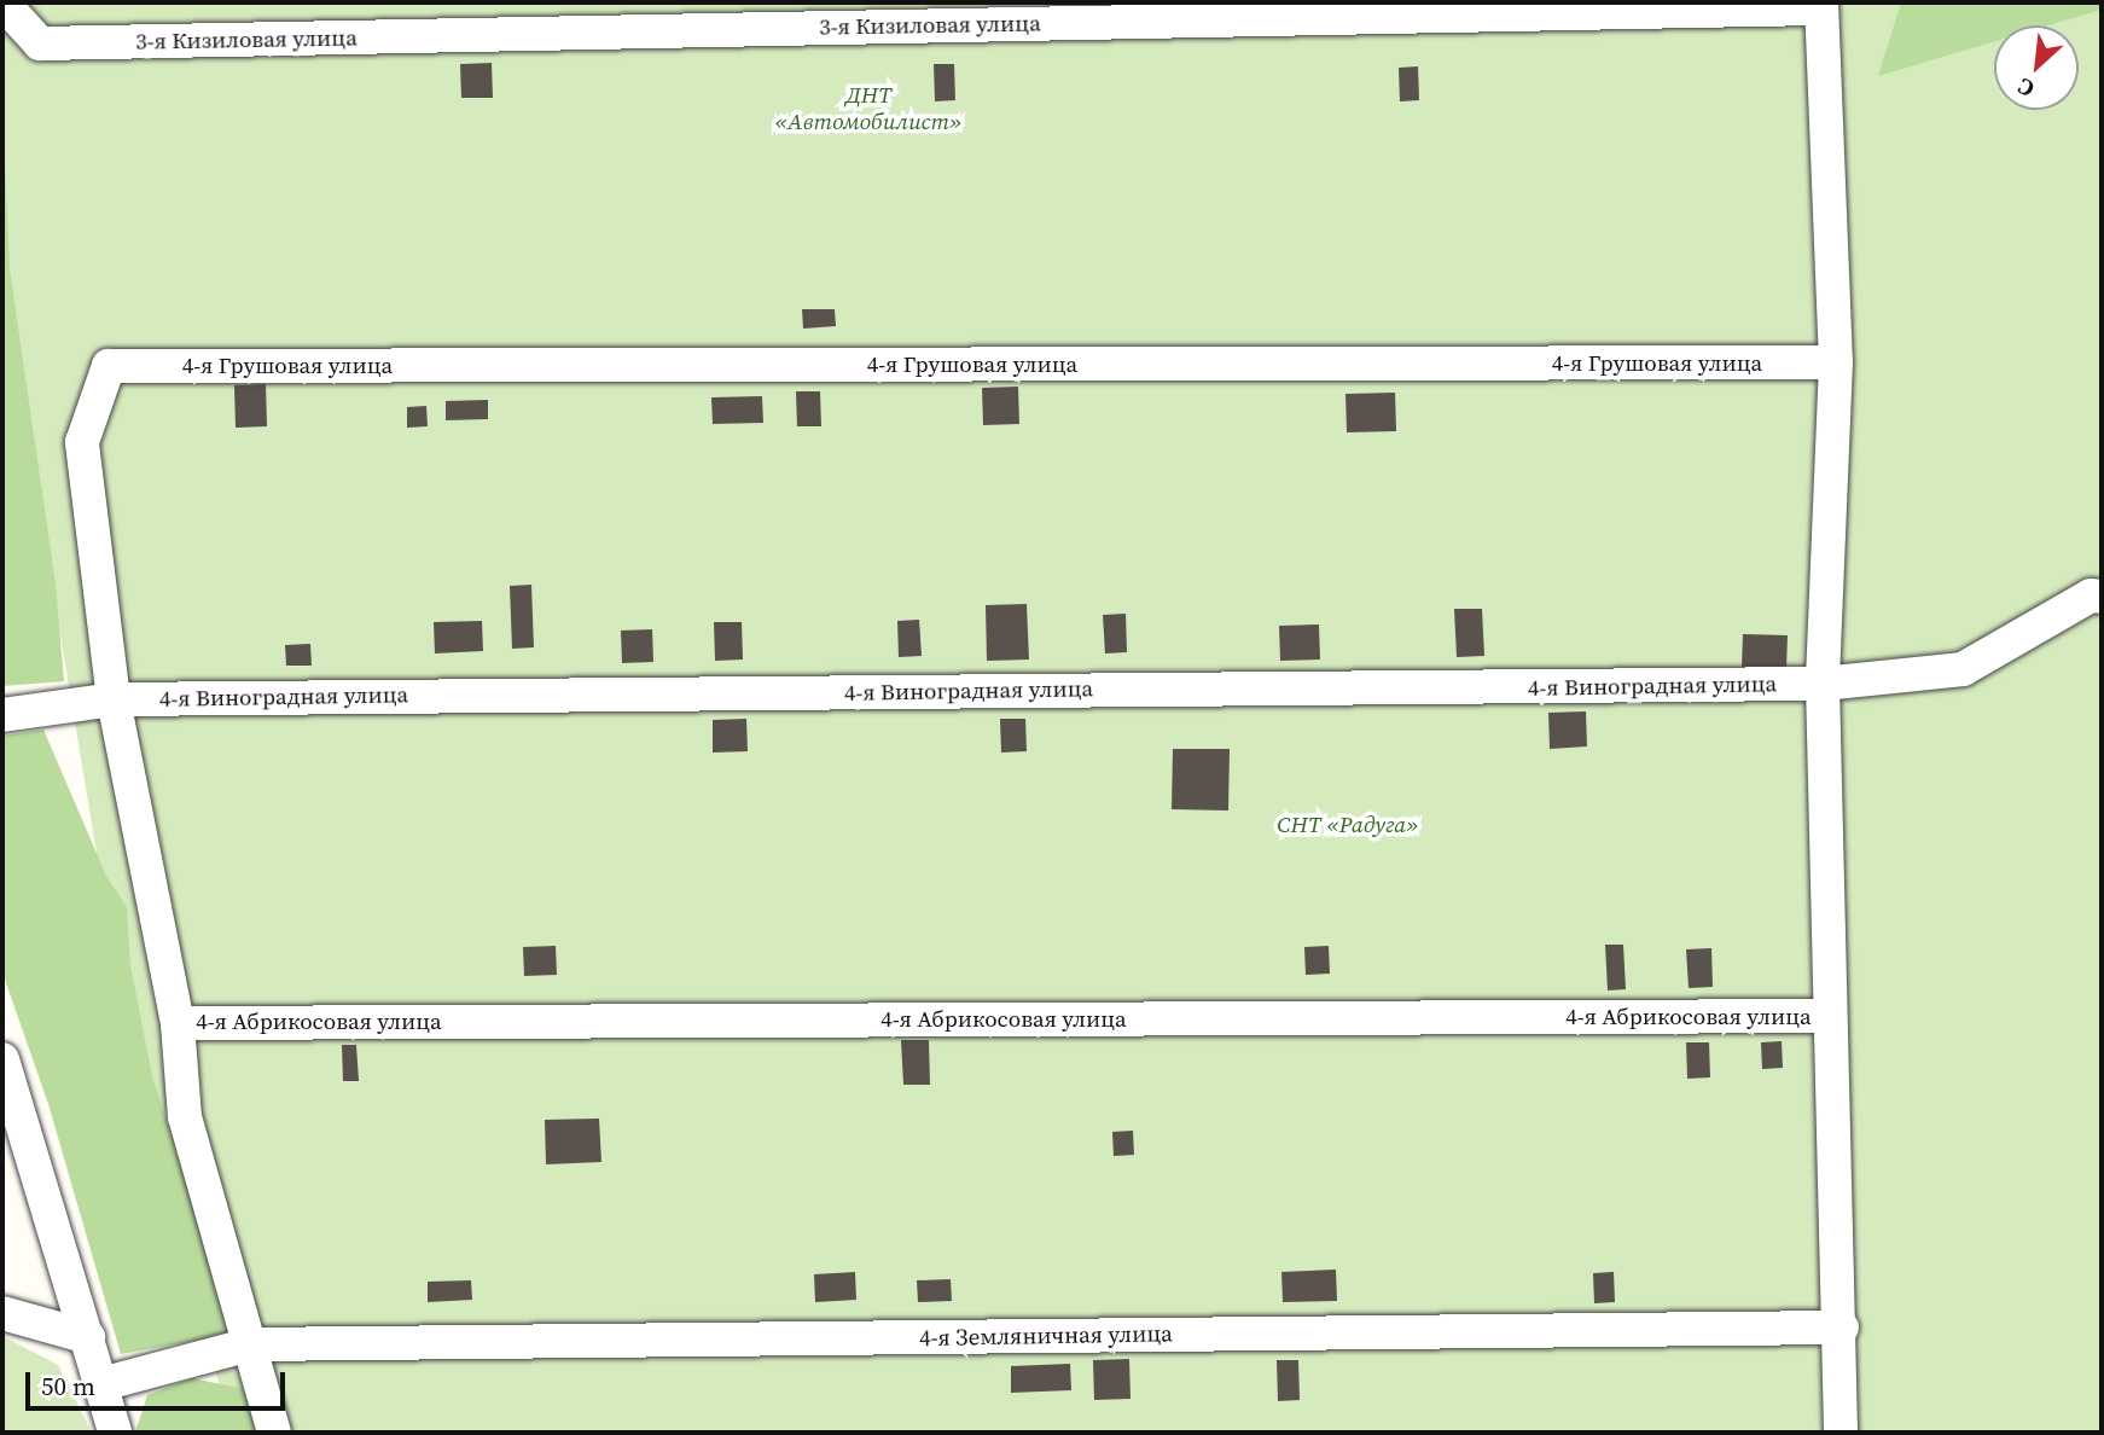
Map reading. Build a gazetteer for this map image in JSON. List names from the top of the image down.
{
  "streets": {
    "street": [
      "3-я Кизиловая улица",
      "4-я Грушовая улица",
      "4-я Виноградная улица",
      "4-я Абрикосовая улица",
      "4-я Земляничная улица"
    ]
  },
  "crossings": [
    ["4-я Грушовая улица", "4-я Виноградная улица"]
  ],
  "parks": ["ДНТ «Автомобилист»", "СНТ «Радуга»"],
  "scale_bar": "50 m",
  "north": "bottom left"
}
